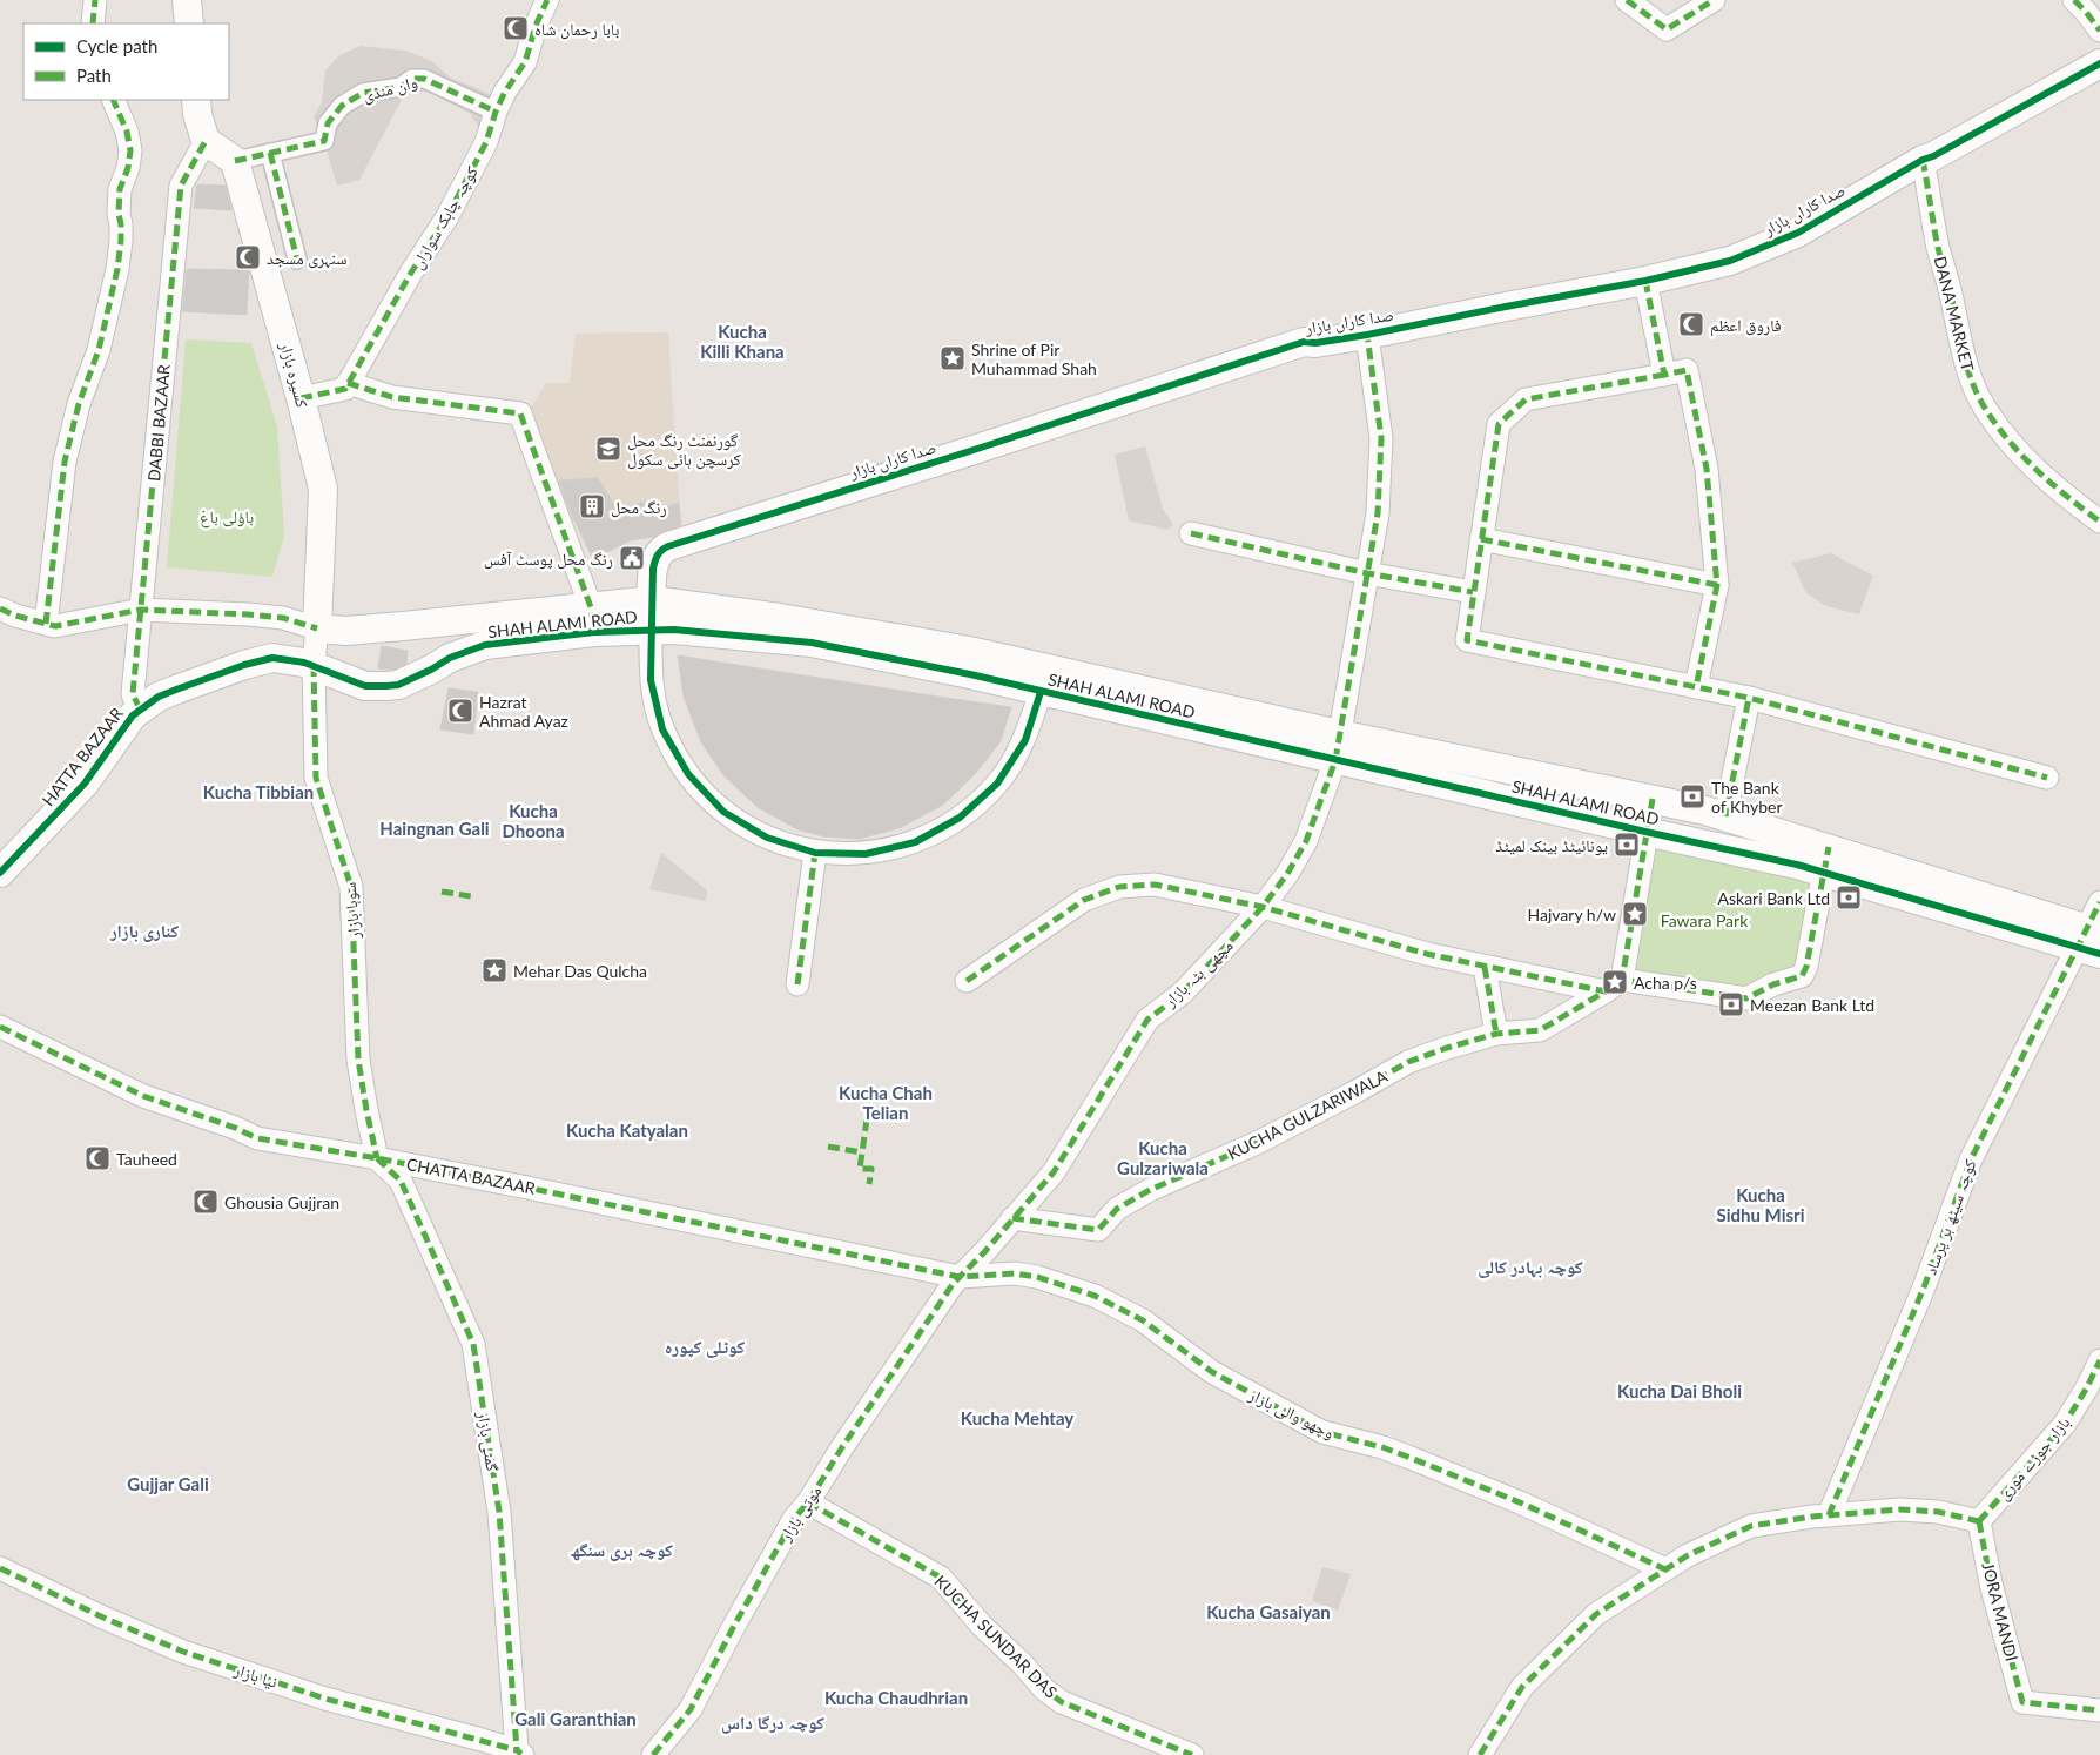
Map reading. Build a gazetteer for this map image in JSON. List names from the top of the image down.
{
  "streets": {
    "street": [
      "وان منڈی",
      "صدا کاراں بازار",
      "کوچہ چابک سواراں",
      "DANA MARKET",
      "کسیرہ بازار",
      "DABBI BAZAAR",
      "SHAH ALAMI ROAD",
      "HATTA BAZAAR",
      "سوہا بازار",
      "مچھی ہٹہ بازار",
      "KUCHA GULZARIWALA",
      "CHATTA BAZAAR",
      "کوچہ سیٹھ ہر پرساد",
      "وچھو والی بازار",
      "گمٹی بازار",
      "بازار جوڑے موری",
      "موتی بازار",
      "JORA MANDI",
      "KUCHA SUNDAR DAS",
      "نیا بازار"
    ]
  },
  "crossings": [
    ["وان منڈی", "کوچہ چابک سواراں"],
    ["وان منڈی", "کسیرہ بازار"],
    ["صدا کاراں بازار", "DANA MARKET"],
    ["صدا کاراں بازار", "SHAH ALAMI ROAD"],
    ["صدا کاراں بازار", "مچھی ہٹہ بازار"],
    ["کسیرہ بازار", "SHAH ALAMI ROAD"],
    ["کسیرہ بازار", "سوہا بازار"],
    ["DABBI BAZAAR", "SHAH ALAMI ROAD"],
    ["DABBI BAZAAR", "HATTA BAZAAR"],
    ["SHAH ALAMI ROAD", "HATTA BAZAAR"],
    ["SHAH ALAMI ROAD", "سوہا بازار"],
    ["SHAH ALAMI ROAD", "مچھی ہٹہ بازار"],
    ["SHAH ALAMI ROAD", "کوچہ سیٹھ ہر پرساد"],
    ["سوہا بازار", "CHATTA BAZAAR"],
    ["سوہا بازار", "گمٹی بازار"],
    ["مچھی ہٹہ بازار", "KUCHA GULZARIWALA"],
    ["مچھی ہٹہ بازار", "CHATTA BAZAAR"],
    ["مچھی ہٹہ بازار", "وچھو والی بازار"],
    ["مچھی ہٹہ بازار", "موتی بازار"],
    ["CHATTA BAZAAR", "وچھو والی بازار"],
    ["CHATTA BAZAAR", "گمٹی بازار"],
    ["CHATTA BAZAAR", "موتی بازار"],
    ["وچھو والی بازار", "موتی بازار"],
    ["گمٹی بازار", "نیا بازار"],
    ["بازار جوڑے موری", "JORA MANDI"],
    ["موتی بازار", "KUCHA SUNDAR DAS"]
  ],
  "districts": [
    "Kucha Killi Khana",
    "Kucha Tibbian",
    "Kucha Dhoona",
    "Haingnan Gali",
    "کناری بازار",
    "Kucha Chah Telian",
    "Kucha Katyalan",
    "Kucha Gulzariwala",
    "Kucha Sidhu Misri",
    "کوچہ بہادر کالی",
    "کوٹلی کپورہ",
    "Kucha Dai Bholi",
    "Kucha Mehtay",
    "Gujjar Gali",
    "کوچہ ہری سنگھ",
    "Kucha Gasaiyan",
    "Kucha Chaudhrian",
    "Gali Garanthian",
    "کوچہ درگا داس"
  ],
  "parks": ["باؤلی باغ", "Fawara Park"],
  "places": {
    "mosque": [
      "بابا رحمان شاہ",
      "سنہری مسجد",
      "فاروق اعظم",
      "Hazrat Ahmad Ayaz",
      "Tauheed",
      "Ghousia Gujjran"
    ],
    "place": [
      "Shrine of Pir Muhammad Shah",
      "Hajvary h/w",
      "Mehar Das Qulcha",
      "Acha p/s"
    ],
    "school or university": ["گورنمنٹ رنگ محل کرسچن ہائی سکول"],
    "building": ["رنگ محل"],
    "public building": ["رنگ محل پوسٹ آفس"],
    "bank": [
      "The Bank of Khyber",
      "یونائیٹڈ بینک لمیٹڈ",
      "Askari Bank Ltd",
      "Meezan Bank Ltd"
    ]
  },
  "legend": ["Cycle path", "Path"]
}
